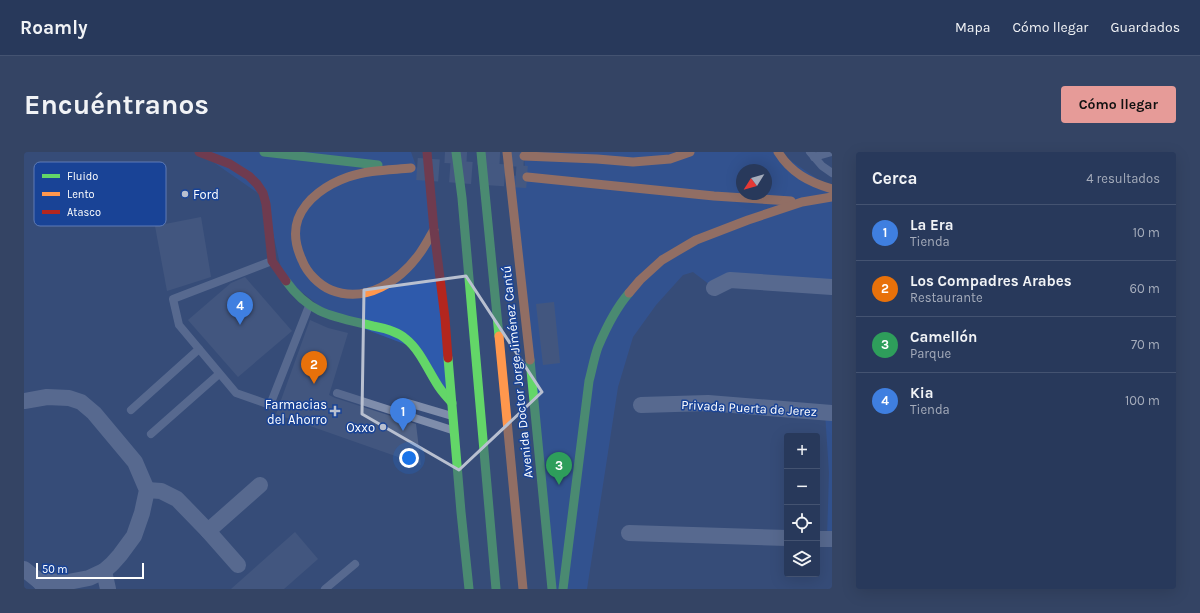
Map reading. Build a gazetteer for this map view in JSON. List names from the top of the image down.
{
  "streets": {
    "main road": ["Avenida Doctor Jorge Jiménez Cantú"],
    "street": ["Privada Puerta de Jerez"]
  },
  "places": {
    "other": ["Ford", "Oxxo"],
    "health": ["Farmacias del Ahorro"]
  },
  "legend": ["Fluido", "Lento", "Atasco"],
  "scale_bar": "50 m",
  "north": "bottom left",
  "page": {
    "header": "Roamly",
    "nav": ["Mapa", "Cómo llegar", "Guardados"],
    "buttons": "Cómo llegar",
    "title": "Encuéntranos",
    "heading": ["Cerca", "4 resultados"],
    "list": [
      {
        "mark": "1",
        "name": "La Era",
        "note": "Tienda",
        "value": "10 m"
      },
      {
        "mark": "2",
        "name": "Los Compadres Arabes",
        "note": "Restaurante",
        "value": "60 m"
      },
      {
        "mark": "3",
        "name": "Camellón",
        "note": "Parque",
        "value": "70 m"
      },
      {
        "mark": "4",
        "name": "Kia",
        "note": "Tienda",
        "value": "100 m"
      }
    ],
    "pins": [
      "4",
      "2",
      "1",
      "3"
    ],
    "map_buttons": ["+", "−"],
    "scale": "50 m"
  }
}
